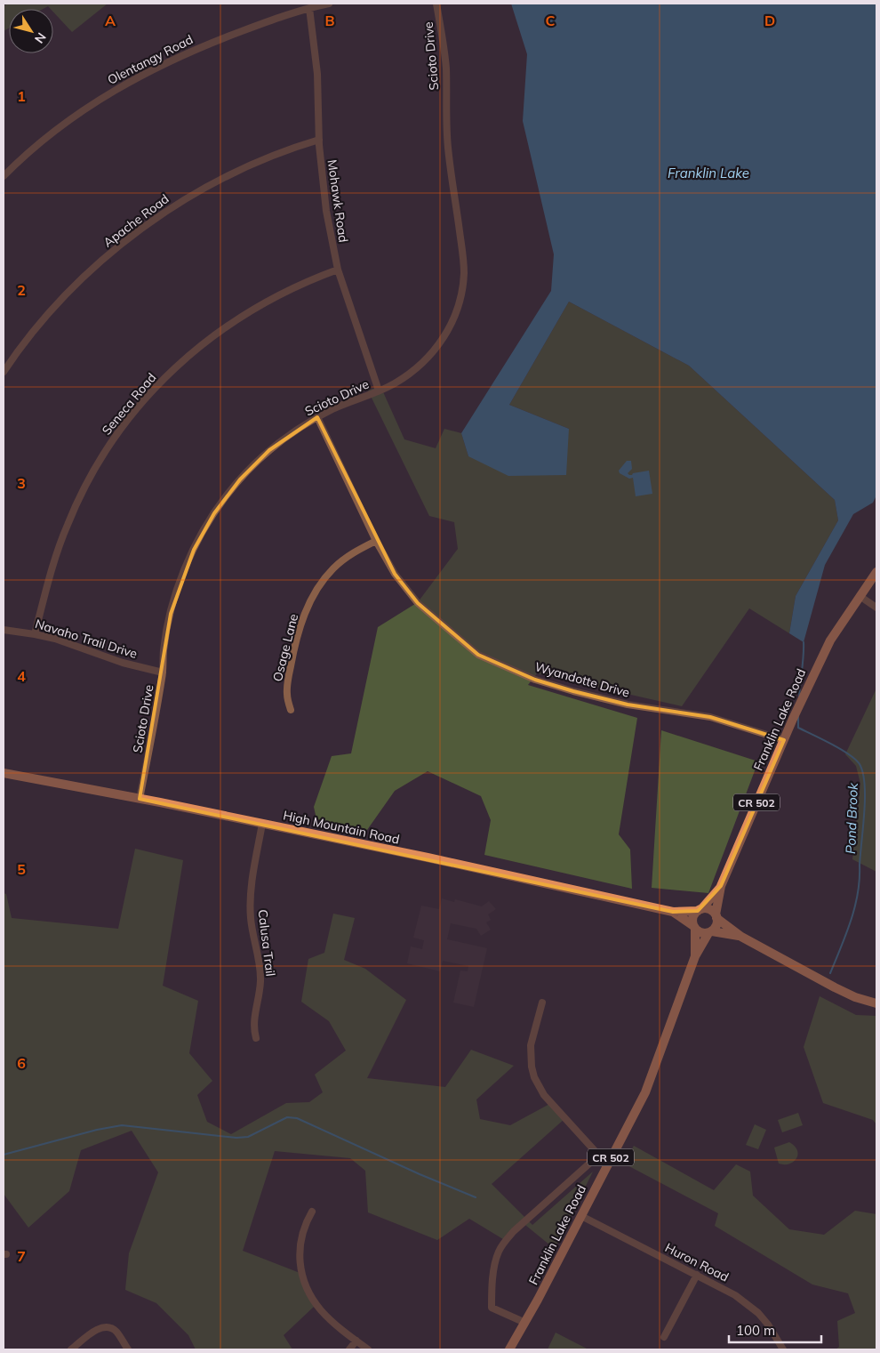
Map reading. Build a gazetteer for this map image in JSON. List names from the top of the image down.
{
  "streets": {
    "main road": ["Franklin Lake Road", "CR 502", "High Mountain Road"],
    "street": [
      "Scioto Drive",
      "Olentangy Road",
      "Mohawk Road",
      "Apache Road",
      "Seneca Road",
      "Navaho Trail Drive",
      "Osage Lane",
      "Wyandotte Drive",
      "Calusa Trail",
      "Huron Road"
    ]
  },
  "crossings": [
    ["Scioto Drive", "Mohawk Road"],
    ["Scioto Drive", "Navaho Trail Drive"],
    ["Scioto Drive", "Wyandotte Drive"],
    ["Scioto Drive", "High Mountain Road"],
    ["Olentangy Road", "Mohawk Road"],
    ["Mohawk Road", "Apache Road"],
    ["Mohawk Road", "Seneca Road"],
    ["Seneca Road", "Navaho Trail Drive"],
    ["Osage Lane", "Wyandotte Drive"],
    ["Wyandotte Drive", "Franklin Lake Road"],
    ["Franklin Lake Road", "CR 502"],
    ["Franklin Lake Road", "High Mountain Road"],
    ["Franklin Lake Road", "Huron Road"],
    ["CR 502", "High Mountain Road"],
    ["High Mountain Road", "Calusa Trail"]
  ],
  "water": ["Franklin Lake", "Pond Brook"],
  "scale_bar": "100 m",
  "north": "bottom right",
  "grid": {
    "columns": [
      "A",
      "B",
      "C",
      "D"
    ],
    "rows": [
      "1",
      "2",
      "3",
      "4",
      "5",
      "6",
      "7"
    ]
  }
}
